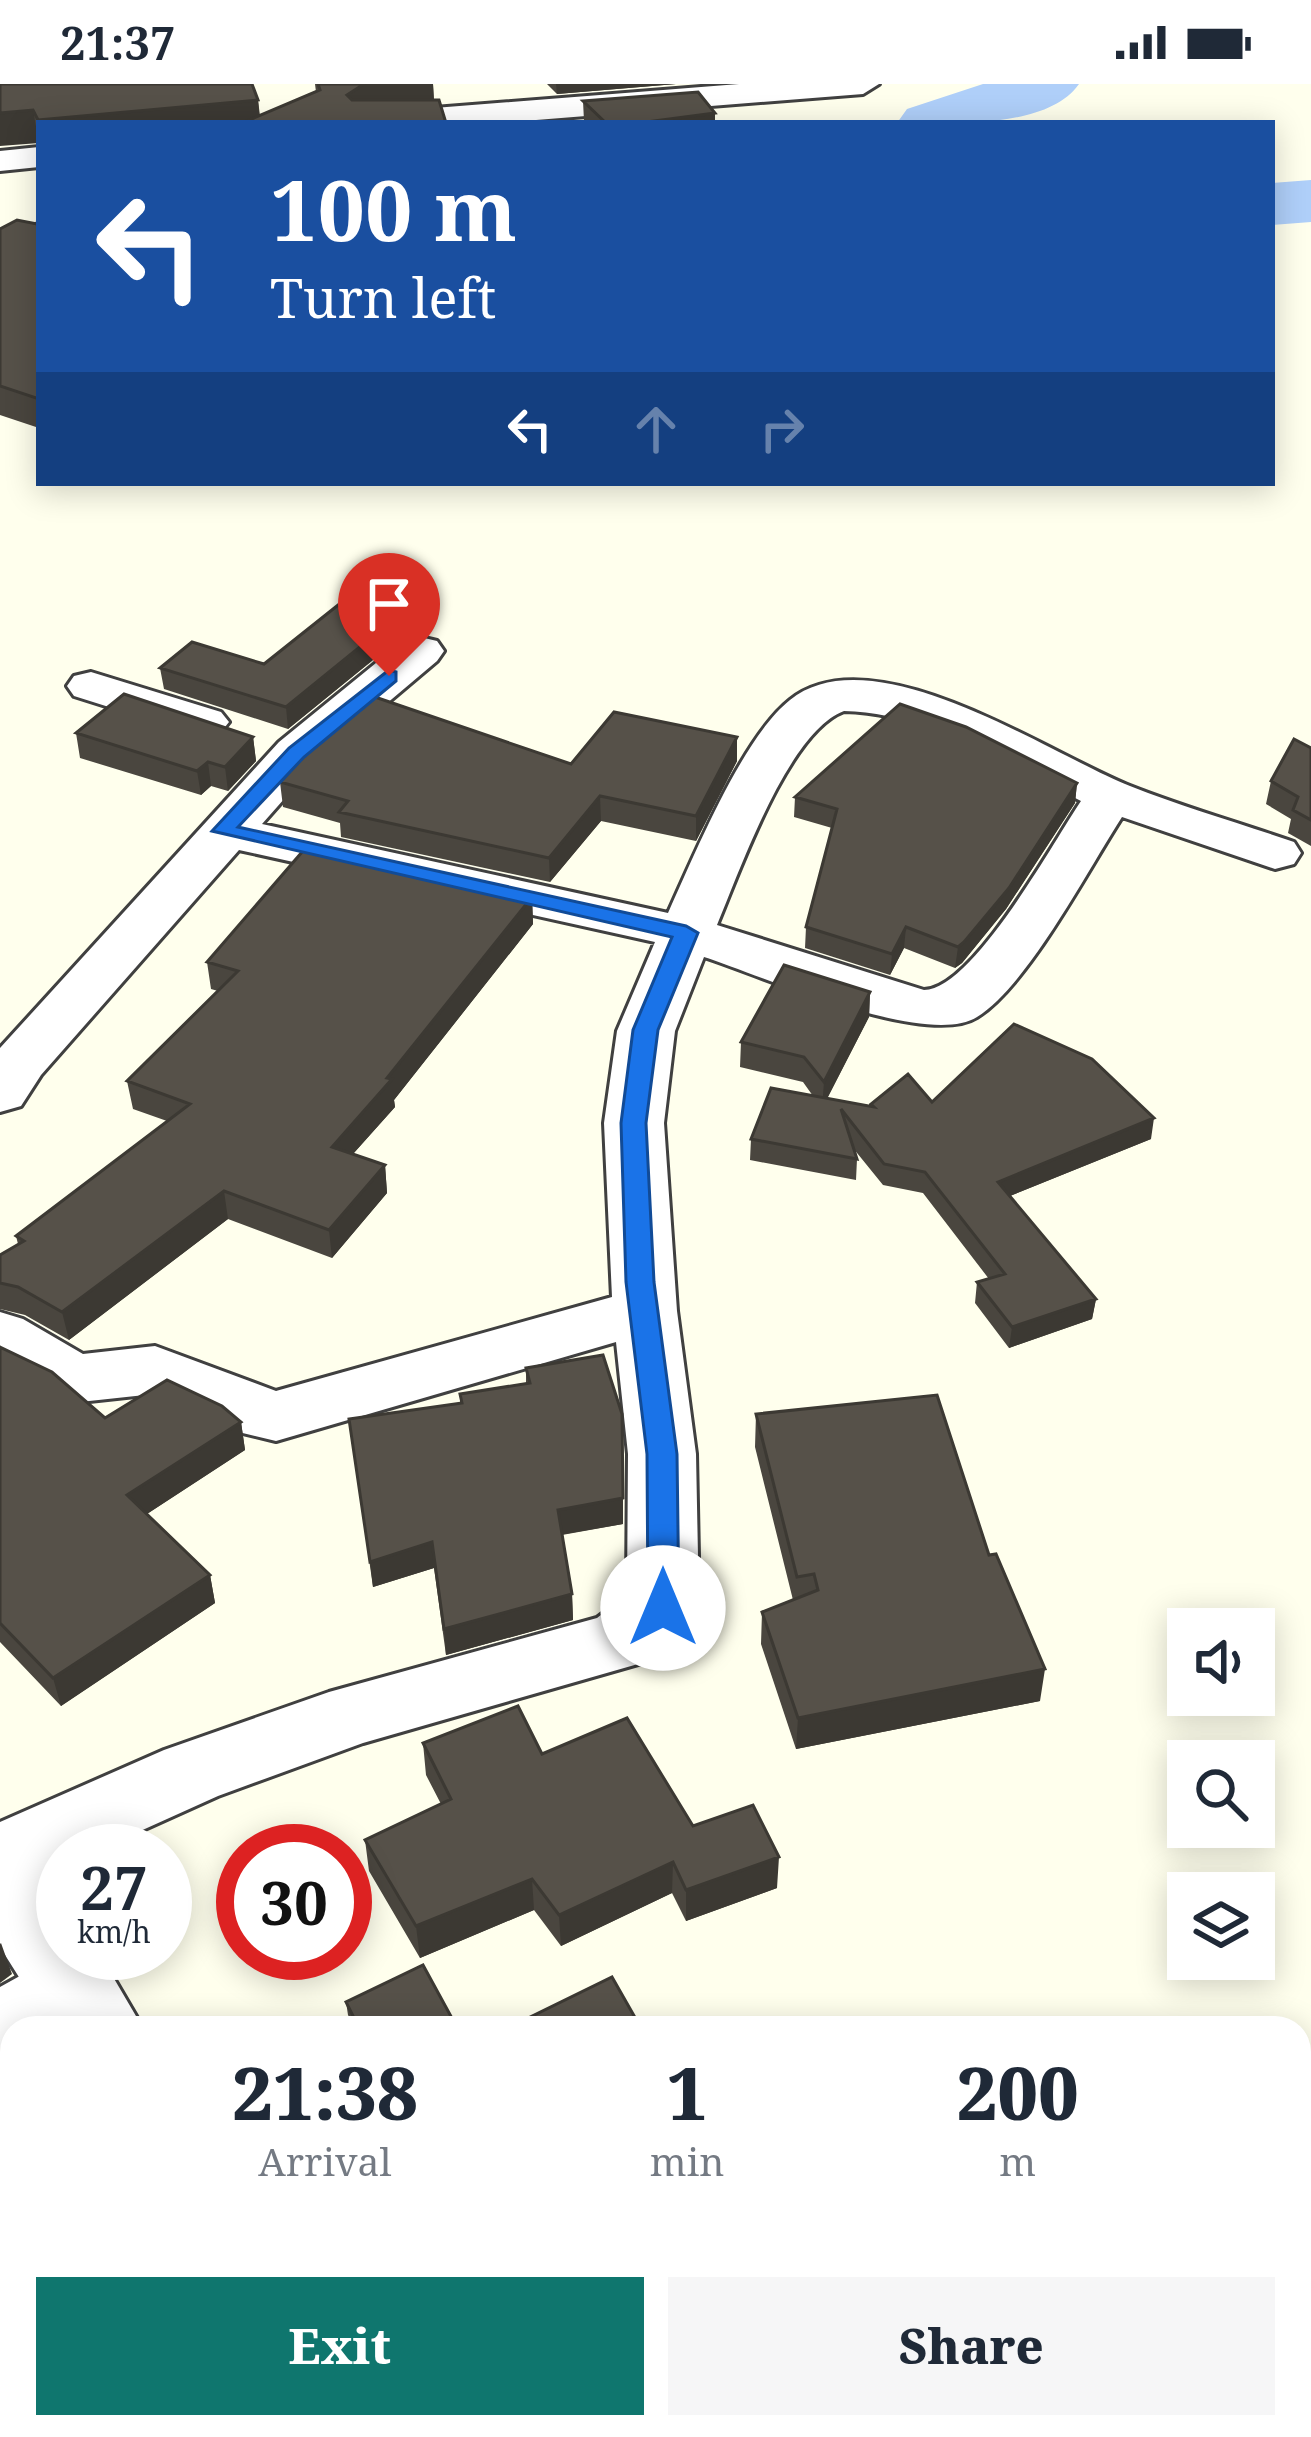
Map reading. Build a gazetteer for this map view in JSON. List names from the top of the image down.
{
  "page": {
    "status": "21:37",
    "turn": ["100 m", "Turn left"],
    "speed": "27 km/h",
    "limit": "30",
    "eta": [
      "21:38",
      "Arrival",
      "1",
      "min",
      "200",
      "m"
    ],
    "buttons": ["Exit", "Share"]
  }
}
